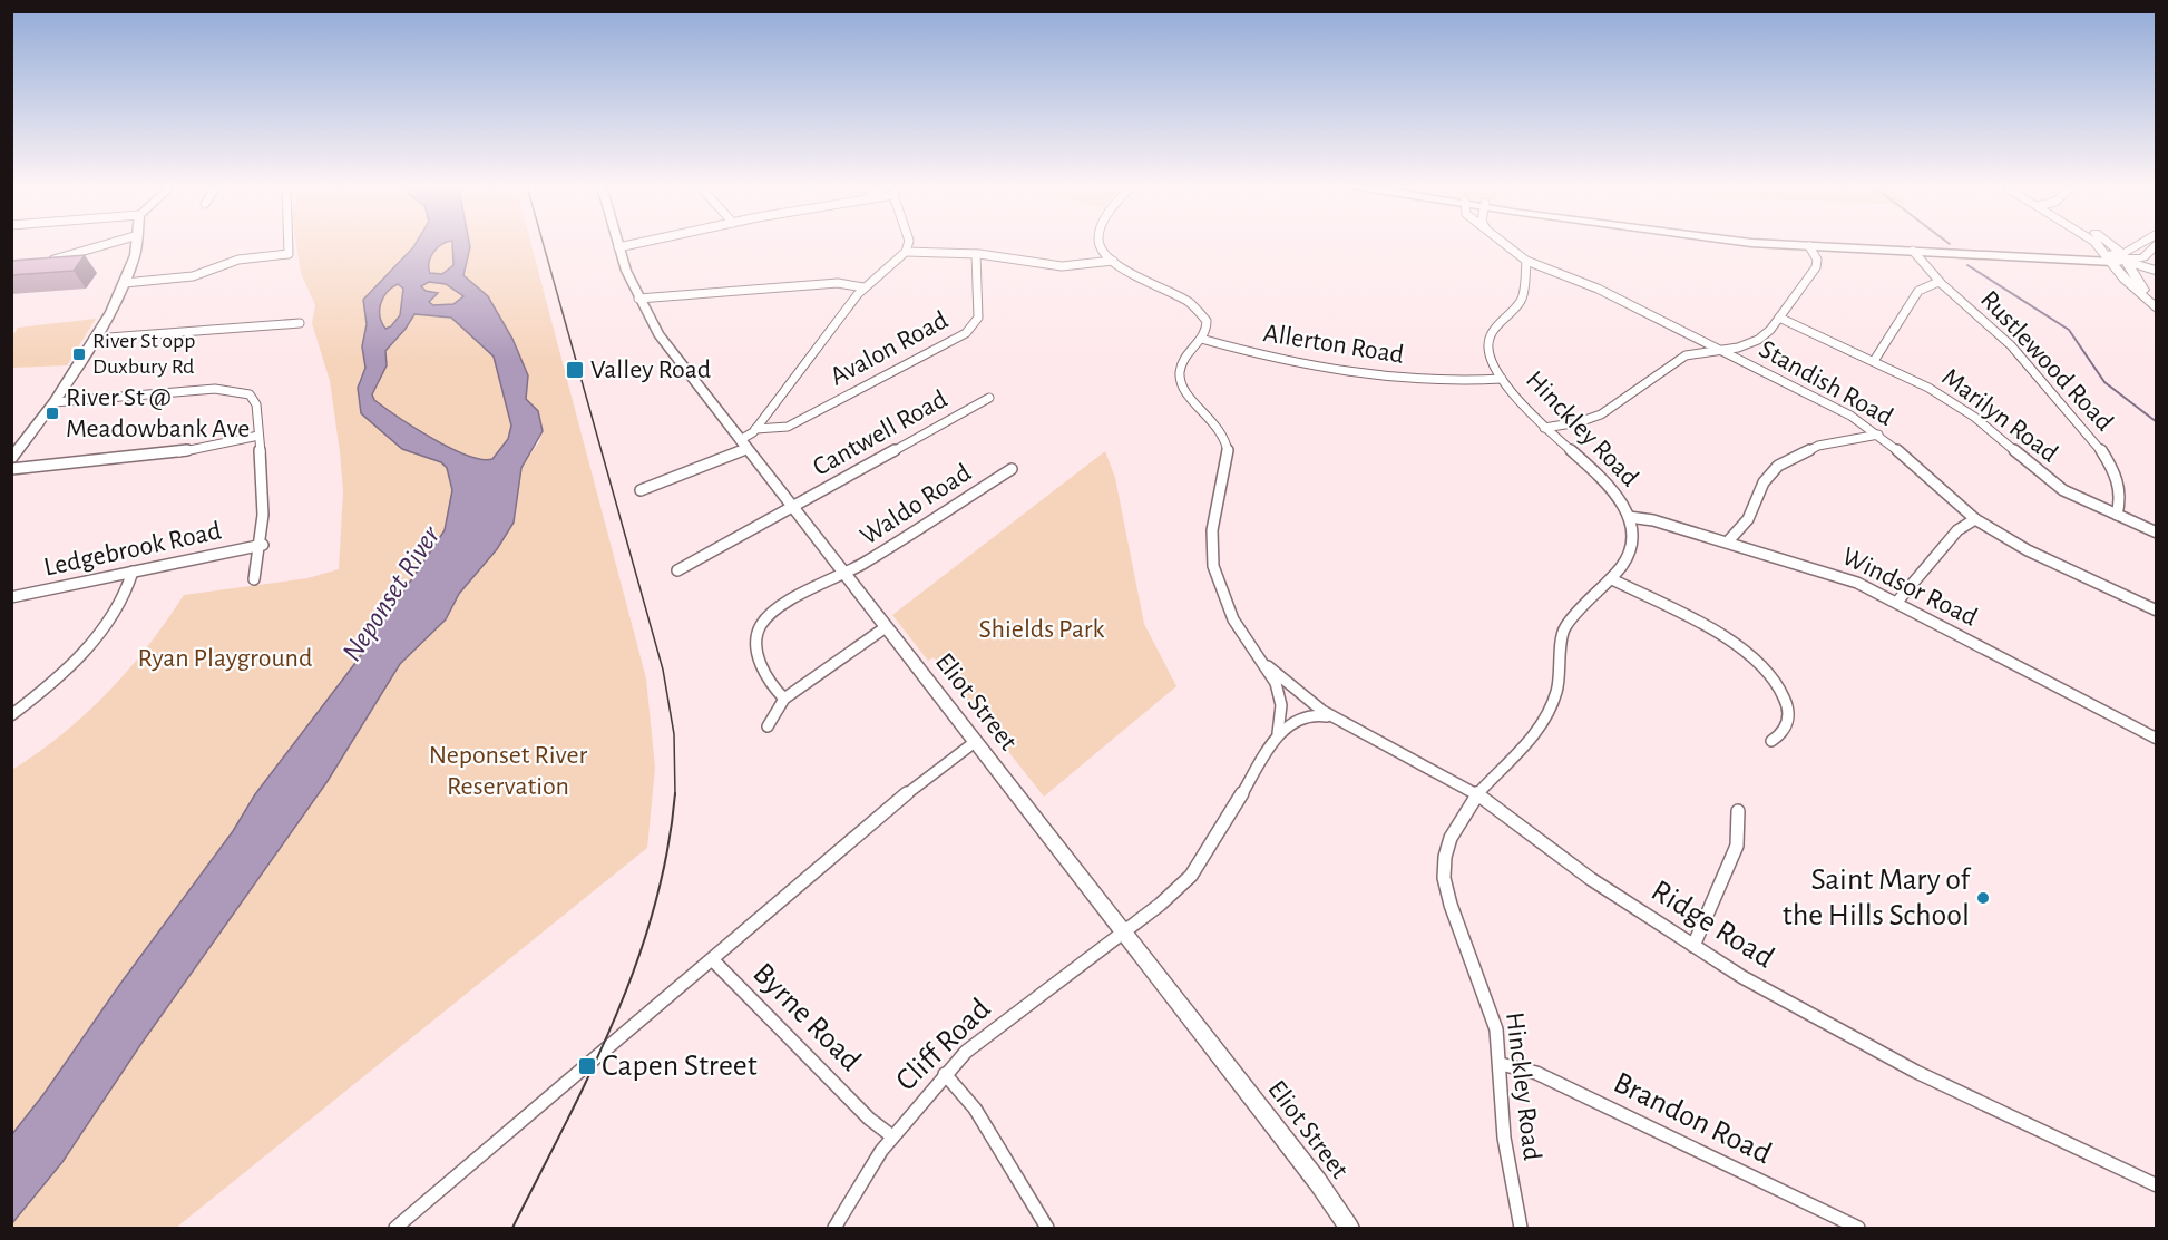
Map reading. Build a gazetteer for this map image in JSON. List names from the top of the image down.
{
  "streets": {
    "street": [
      "Allerton Road",
      "Avalon Road",
      "Rustlewood Road",
      "Standish Road",
      "Marilyn Road",
      "Hinckley Road",
      "Cantwell Road",
      "Waldo Road",
      "Ledgebrook Road",
      "Windsor Road",
      "Eliot Street",
      "Ridge Road",
      "Byrne Road",
      "Cliff Road",
      "Brandon Road"
    ]
  },
  "crossings": [
    ["Allerton Road", "Hinckley Road"],
    ["Rustlewood Road", "Marilyn Road"],
    ["Standish Road", "Hinckley Road"],
    ["Hinckley Road", "Windsor Road"],
    ["Hinckley Road", "Ridge Road"],
    ["Hinckley Road", "Brandon Road"],
    ["Cantwell Road", "Eliot Street"],
    ["Waldo Road", "Eliot Street"],
    ["Eliot Street", "Cliff Road"],
    ["Byrne Road", "Cliff Road"]
  ],
  "water": ["Neponset River"],
  "parks": ["Shields Park", "Ryan Playground", "Neponset River Reservation"],
  "places": {
    "transit": [
      "River St opp Duxbury Rd",
      "Valley Road",
      "River St @ Meadowbank Ave",
      "Capen Street"
    ],
    "other": ["Saint Mary of the Hills School"]
  }
}
